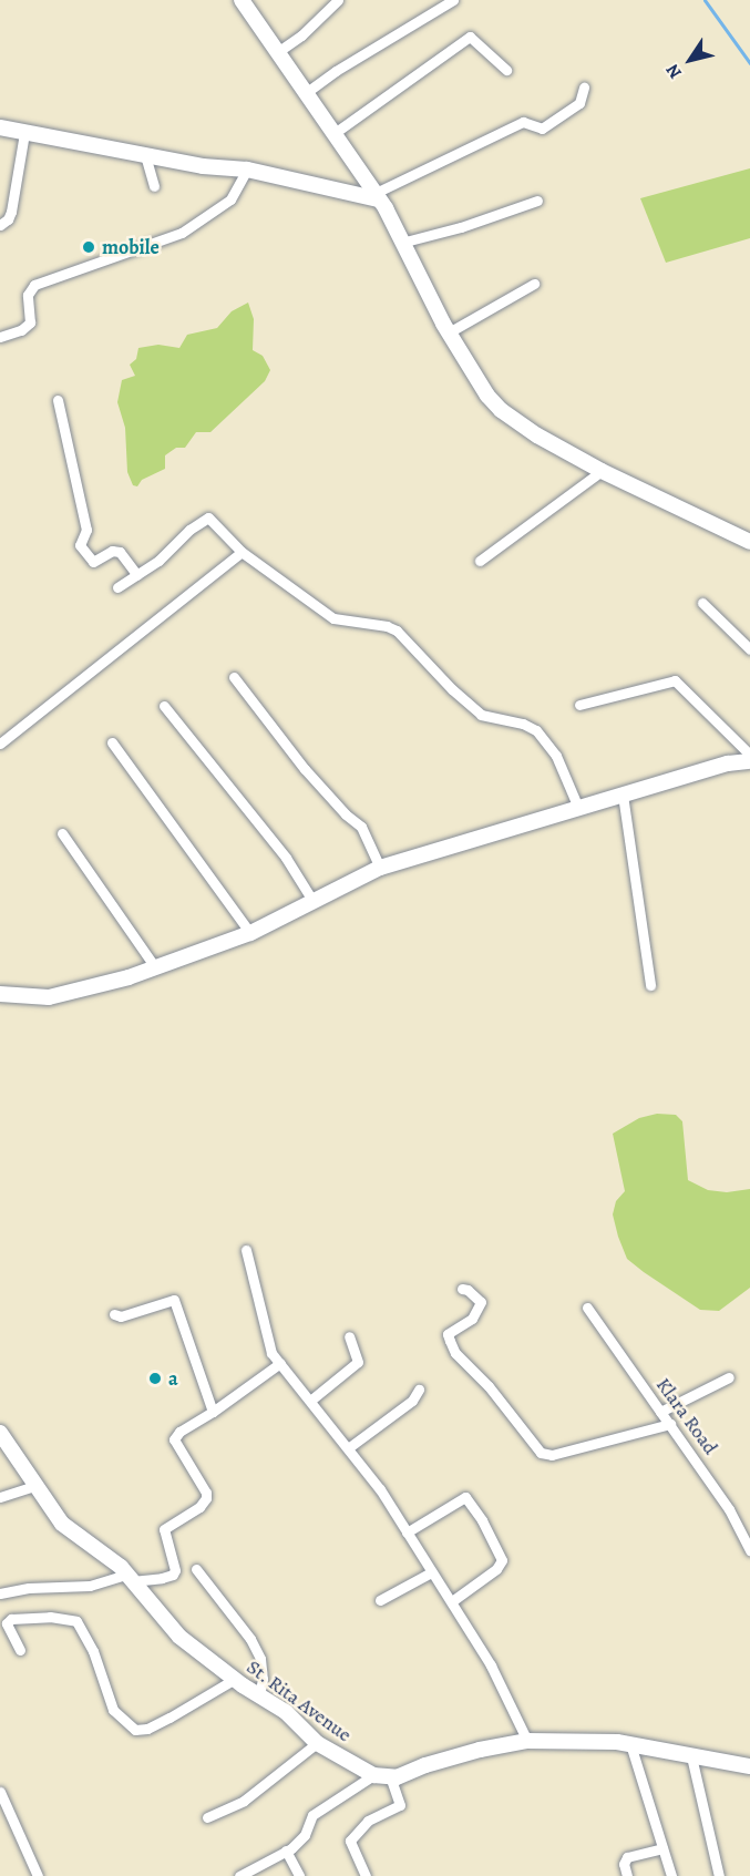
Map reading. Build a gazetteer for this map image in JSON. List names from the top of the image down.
{
  "streets": {
    "street": ["Klara Road", "St. Rita Avenue"]
  },
  "places": ["mobile", "a"],
  "north": "bottom left"
}
